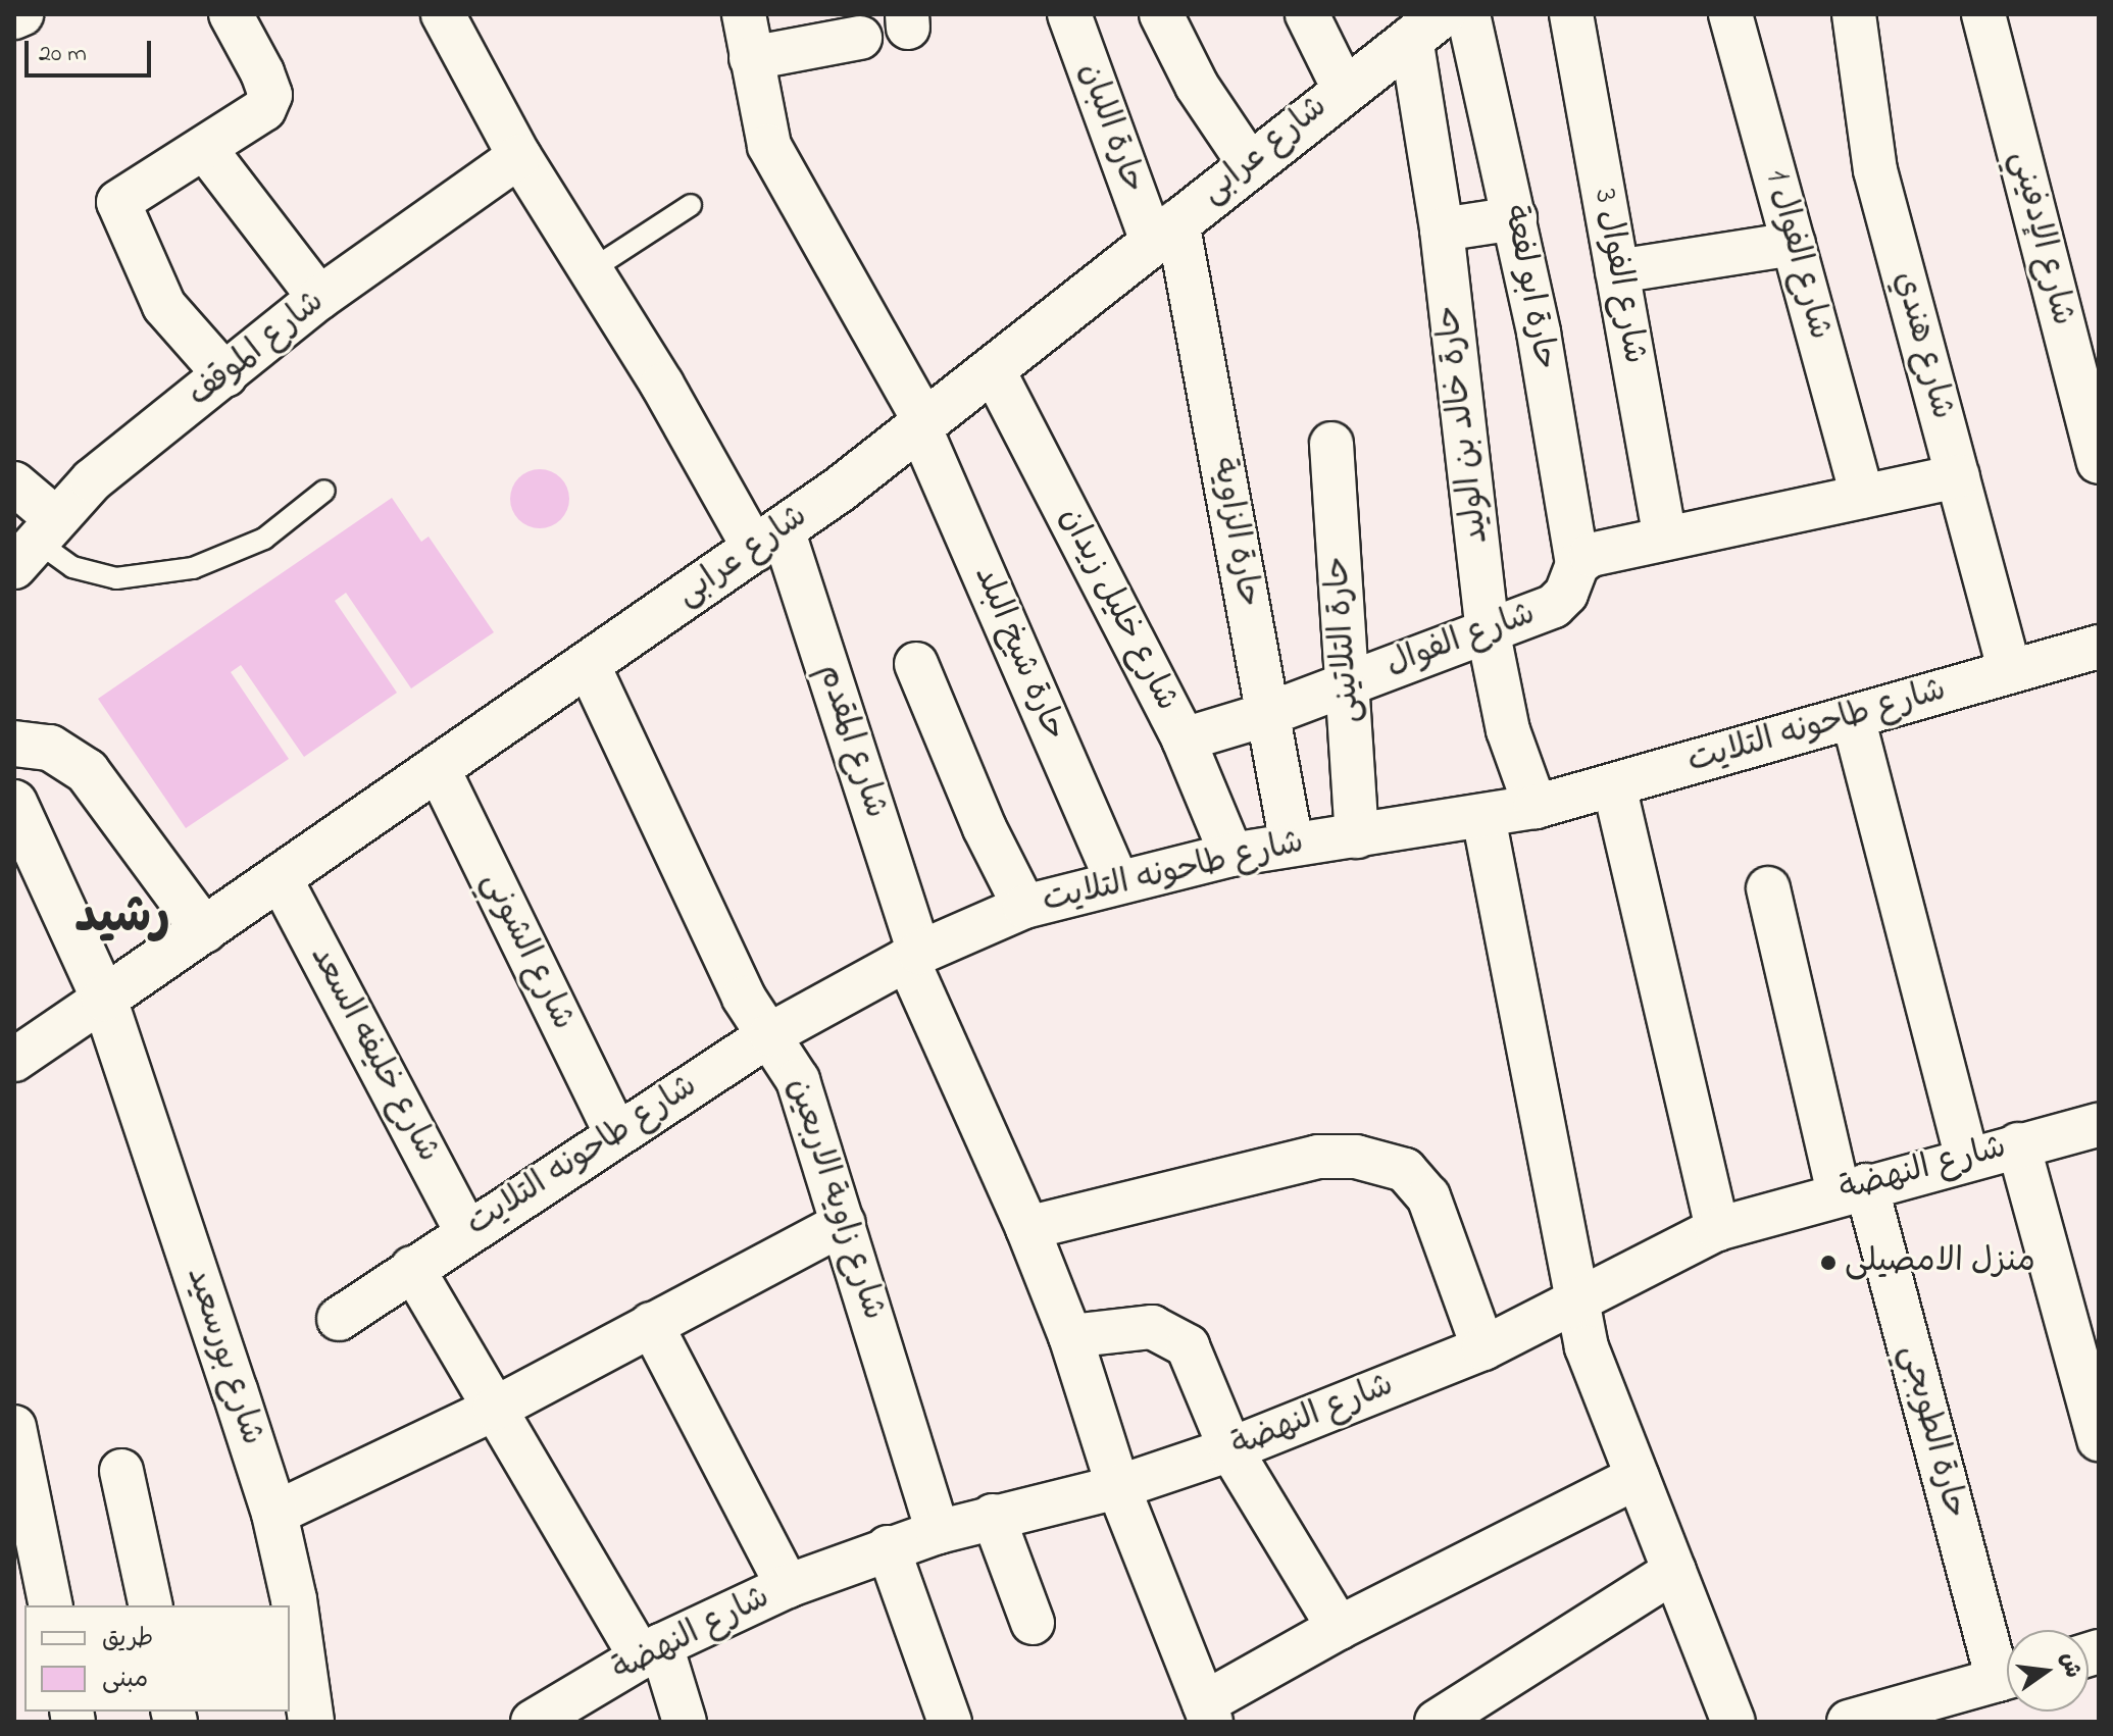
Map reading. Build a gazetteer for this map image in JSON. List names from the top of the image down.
{
  "streets": {
    "street": [
      "حارة اللبان",
      "شارع عرابى",
      "شارع الإدفيني",
      "شارع الفوال 1",
      "شارع الفوال 3",
      "حارة ابو لفعة",
      "شارع هندي",
      "شارع الموقف",
      "حارة خالد بن الوليد",
      "حارة الزاوية",
      "شارع خليل زيدان",
      "حارة التلاتينى",
      "شارع الفوال",
      "حارة شيخ البلد",
      "شارع طاحونه التلايت",
      "شارع المقدم",
      "شارع الشوني",
      "شارع خليفه السعد",
      "شارع النهضة",
      "شارع زاوية الاربعين",
      "شارع بورسعيد",
      "حارة الطوبجي"
    ]
  },
  "crossings": [
    ["حارة اللبان", "شارع عرابى"],
    ["حارة اللبان", "حارة الزاوية"],
    ["شارع عرابى", "حارة ابو لفعة"],
    ["شارع عرابى", "حارة خالد بن الوليد"],
    ["شارع عرابى", "حارة الزاوية"],
    ["شارع عرابى", "شارع خليل زيدان"],
    ["شارع عرابى", "حارة شيخ البلد"],
    ["شارع عرابى", "شارع المقدم"],
    ["شارع عرابى", "شارع الشوني"],
    ["شارع عرابى", "شارع خليفه السعد"],
    ["شارع عرابى", "شارع زاوية الاربعين"],
    ["شارع عرابى", "شارع بورسعيد"],
    ["حارة ابو لفعة", "حارة خالد بن الوليد"],
    ["حارة ابو لفعة", "شارع الفوال"],
    ["شارع هندي", "شارع طاحونه التلايت"],
    ["شارع الموقف", "شارع المقدم"],
    ["حارة خالد بن الوليد", "شارع الفوال"],
    ["حارة خالد بن الوليد", "شارع طاحونه التلايت"],
    ["حارة الزاوية", "شارع الفوال"],
    ["حارة الزاوية", "شارع طاحونه التلايت"],
    ["شارع خليل زيدان", "شارع الفوال"],
    ["شارع خليل زيدان", "شارع طاحونه التلايت"],
    ["حارة التلاتينى", "شارع الفوال"],
    ["حارة التلاتينى", "شارع طاحونه التلايت"],
    ["حارة شيخ البلد", "شارع طاحونه التلايت"],
    ["شارع طاحونه التلايت", "شارع المقدم"],
    ["شارع طاحونه التلايت", "شارع الشوني"],
    ["شارع طاحونه التلايت", "شارع خليفه السعد"],
    ["شارع طاحونه التلايت", "شارع زاوية الاربعين"],
    ["شارع المقدم", "شارع النهضة"],
    ["شارع النهضة", "شارع زاوية الاربعين"],
    ["شارع النهضة", "حارة الطوبجي"]
  ],
  "districts": ["رشيد"],
  "places": ["منزل الامصيلى"],
  "legend": ["طريق", "مبنى"],
  "scale_bar": "20 m",
  "north": "right"
}
